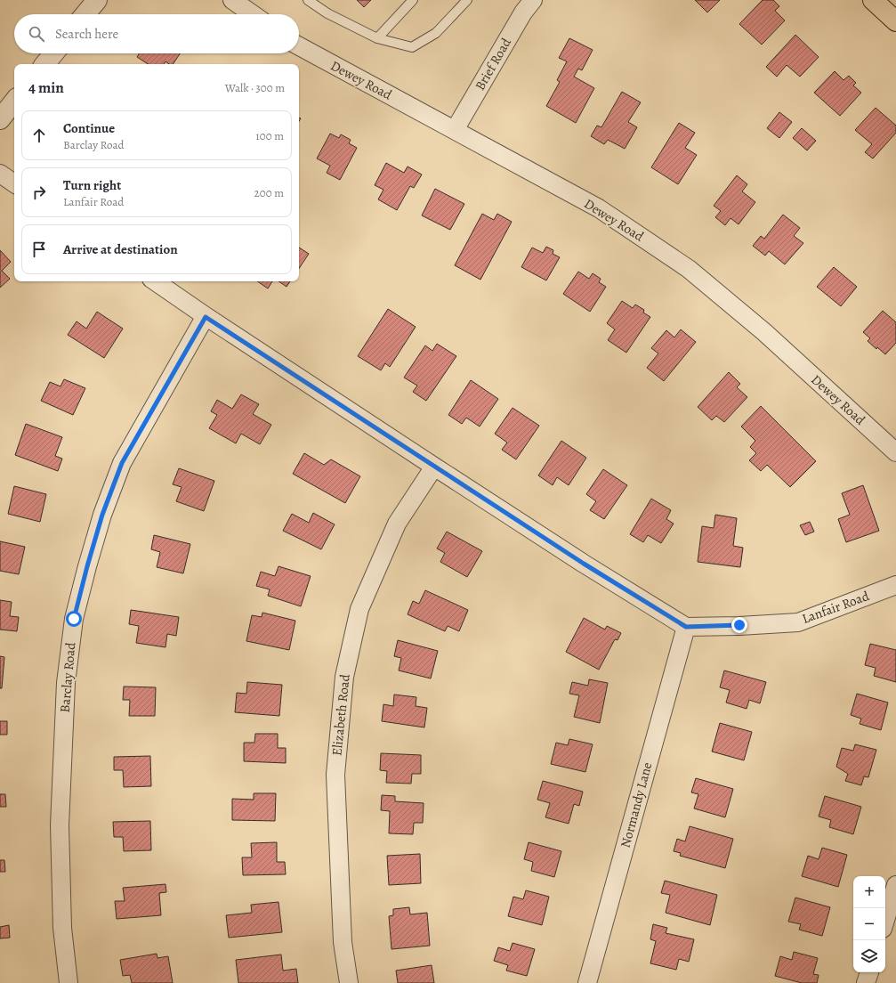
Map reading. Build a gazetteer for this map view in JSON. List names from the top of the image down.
{
  "streets": {
    "street": [
      "Brief Road",
      "Dewey Road",
      "Lanfair Road",
      "Barclay Road",
      "Elizabeth Road",
      "Normandy Lane"
    ]
  },
  "crossings": [
    ["Brief Road", "Dewey Road"],
    ["Lanfair Road", "Normandy Lane"]
  ],
  "page": {
    "search": "Search here",
    "heading": ["4 min", "Walk · 300 m"],
    "list": [
      ["Continue", "Barclay Road", "100 m"],
      ["Turn right", "Lanfair Road", "200 m"],
      "Arrive at destination"
    ],
    "map_buttons": ["+", "−"]
  }
}
